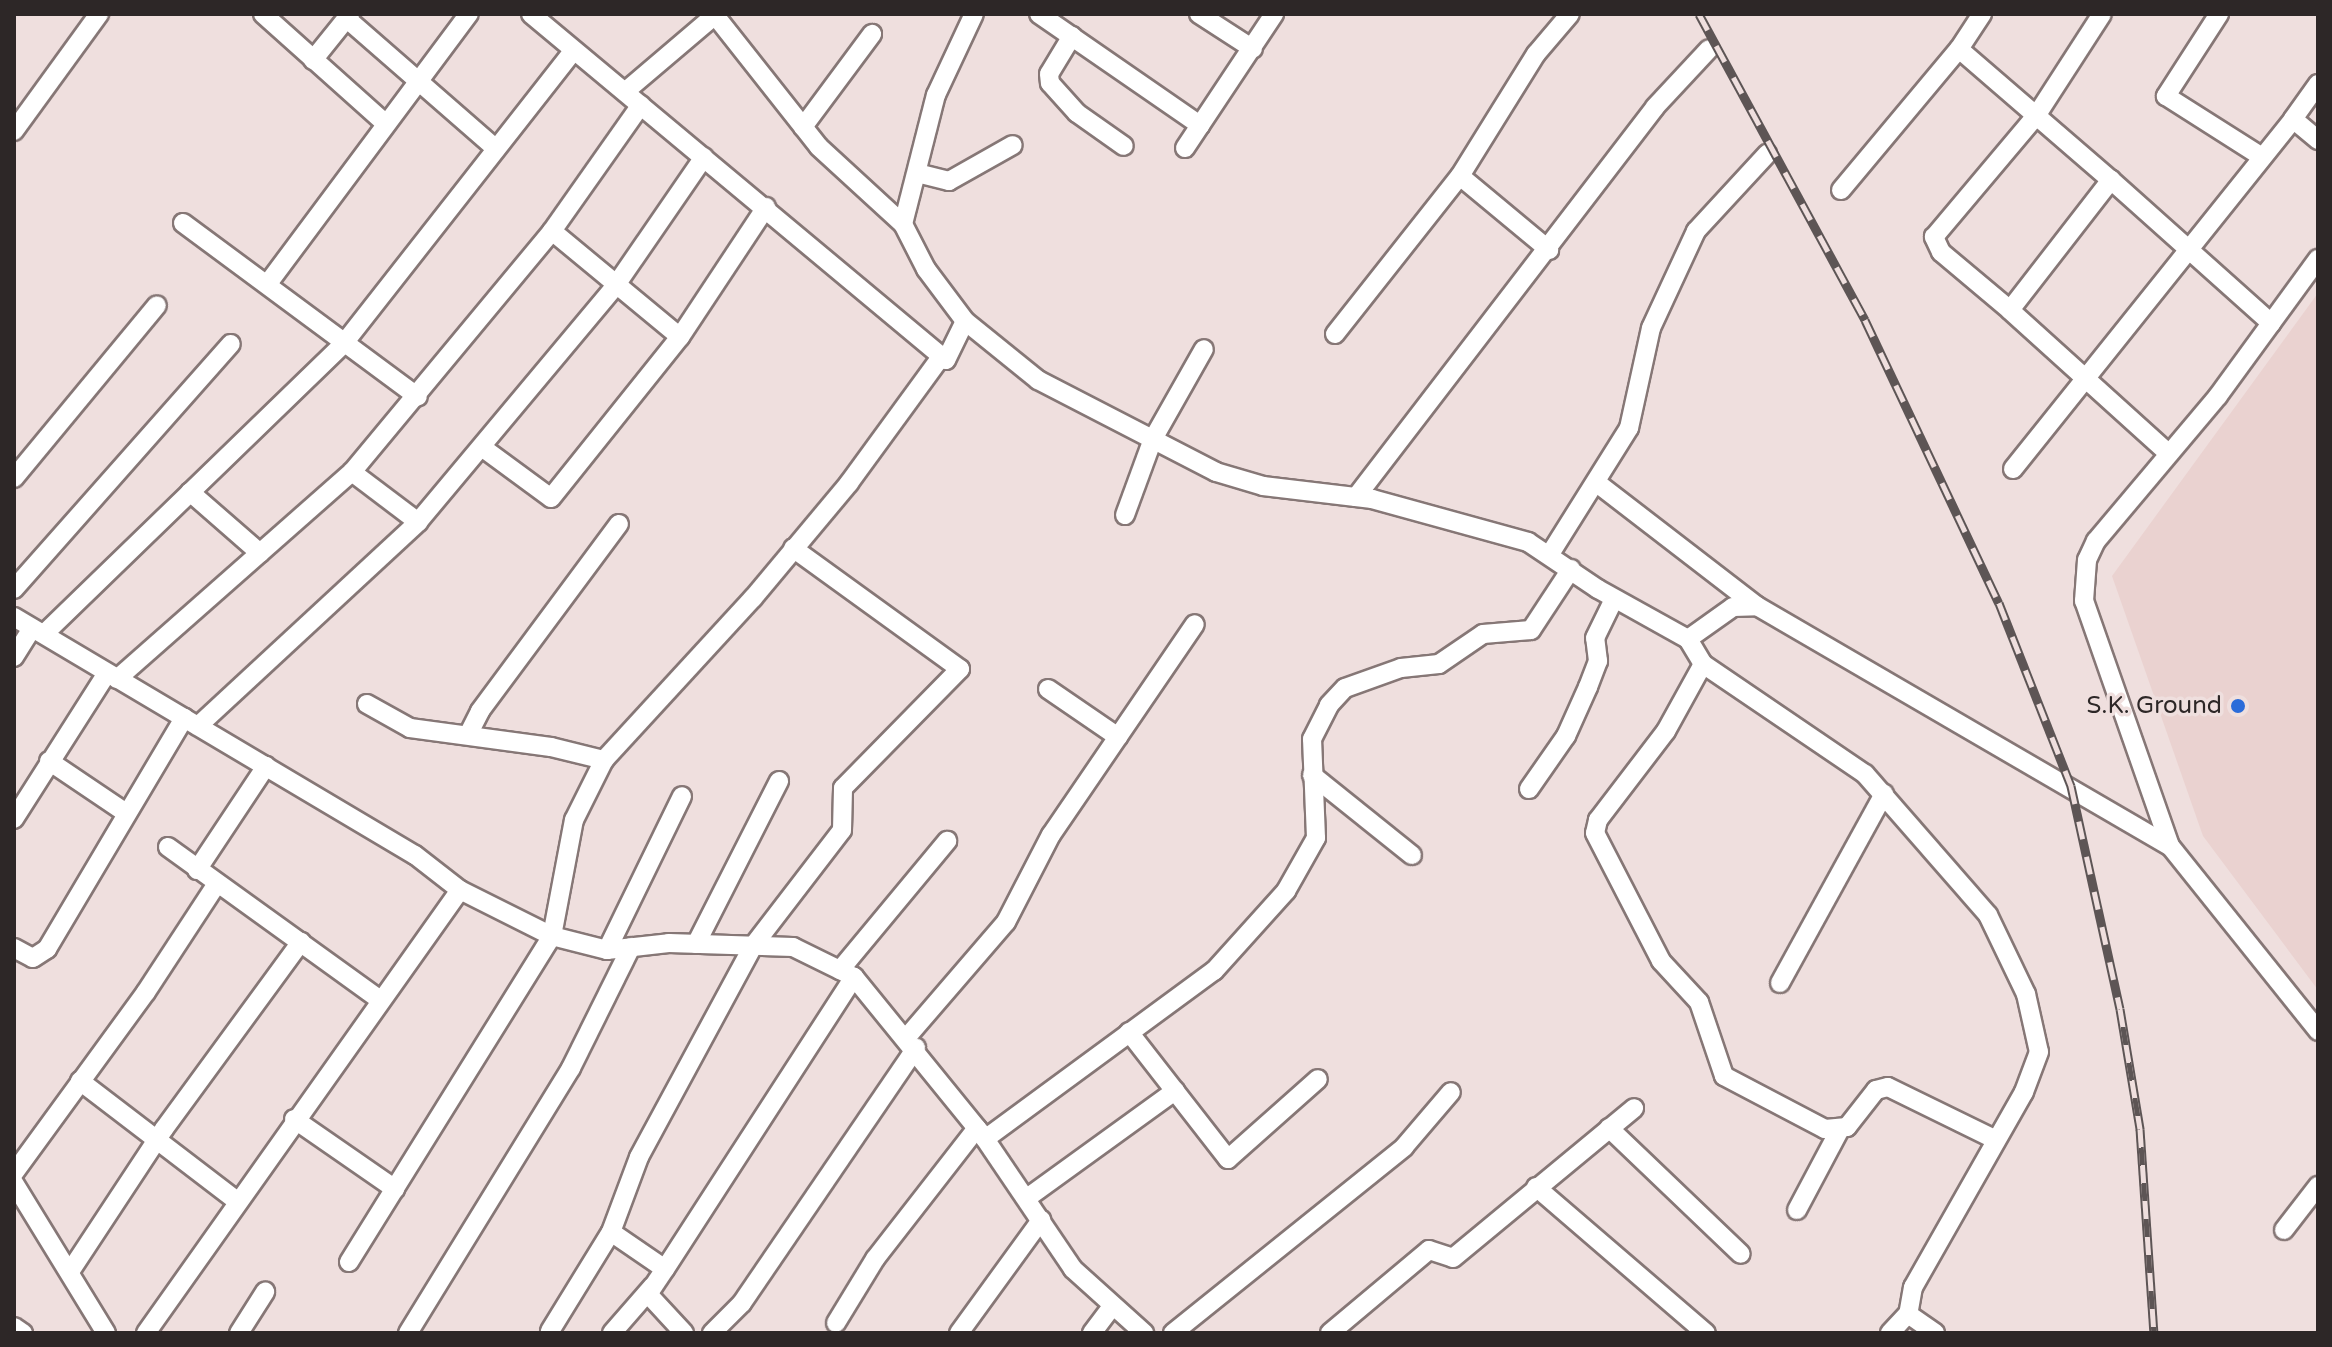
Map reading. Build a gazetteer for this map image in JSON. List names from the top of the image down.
{
  "places": ["S.K. Ground"]
}
